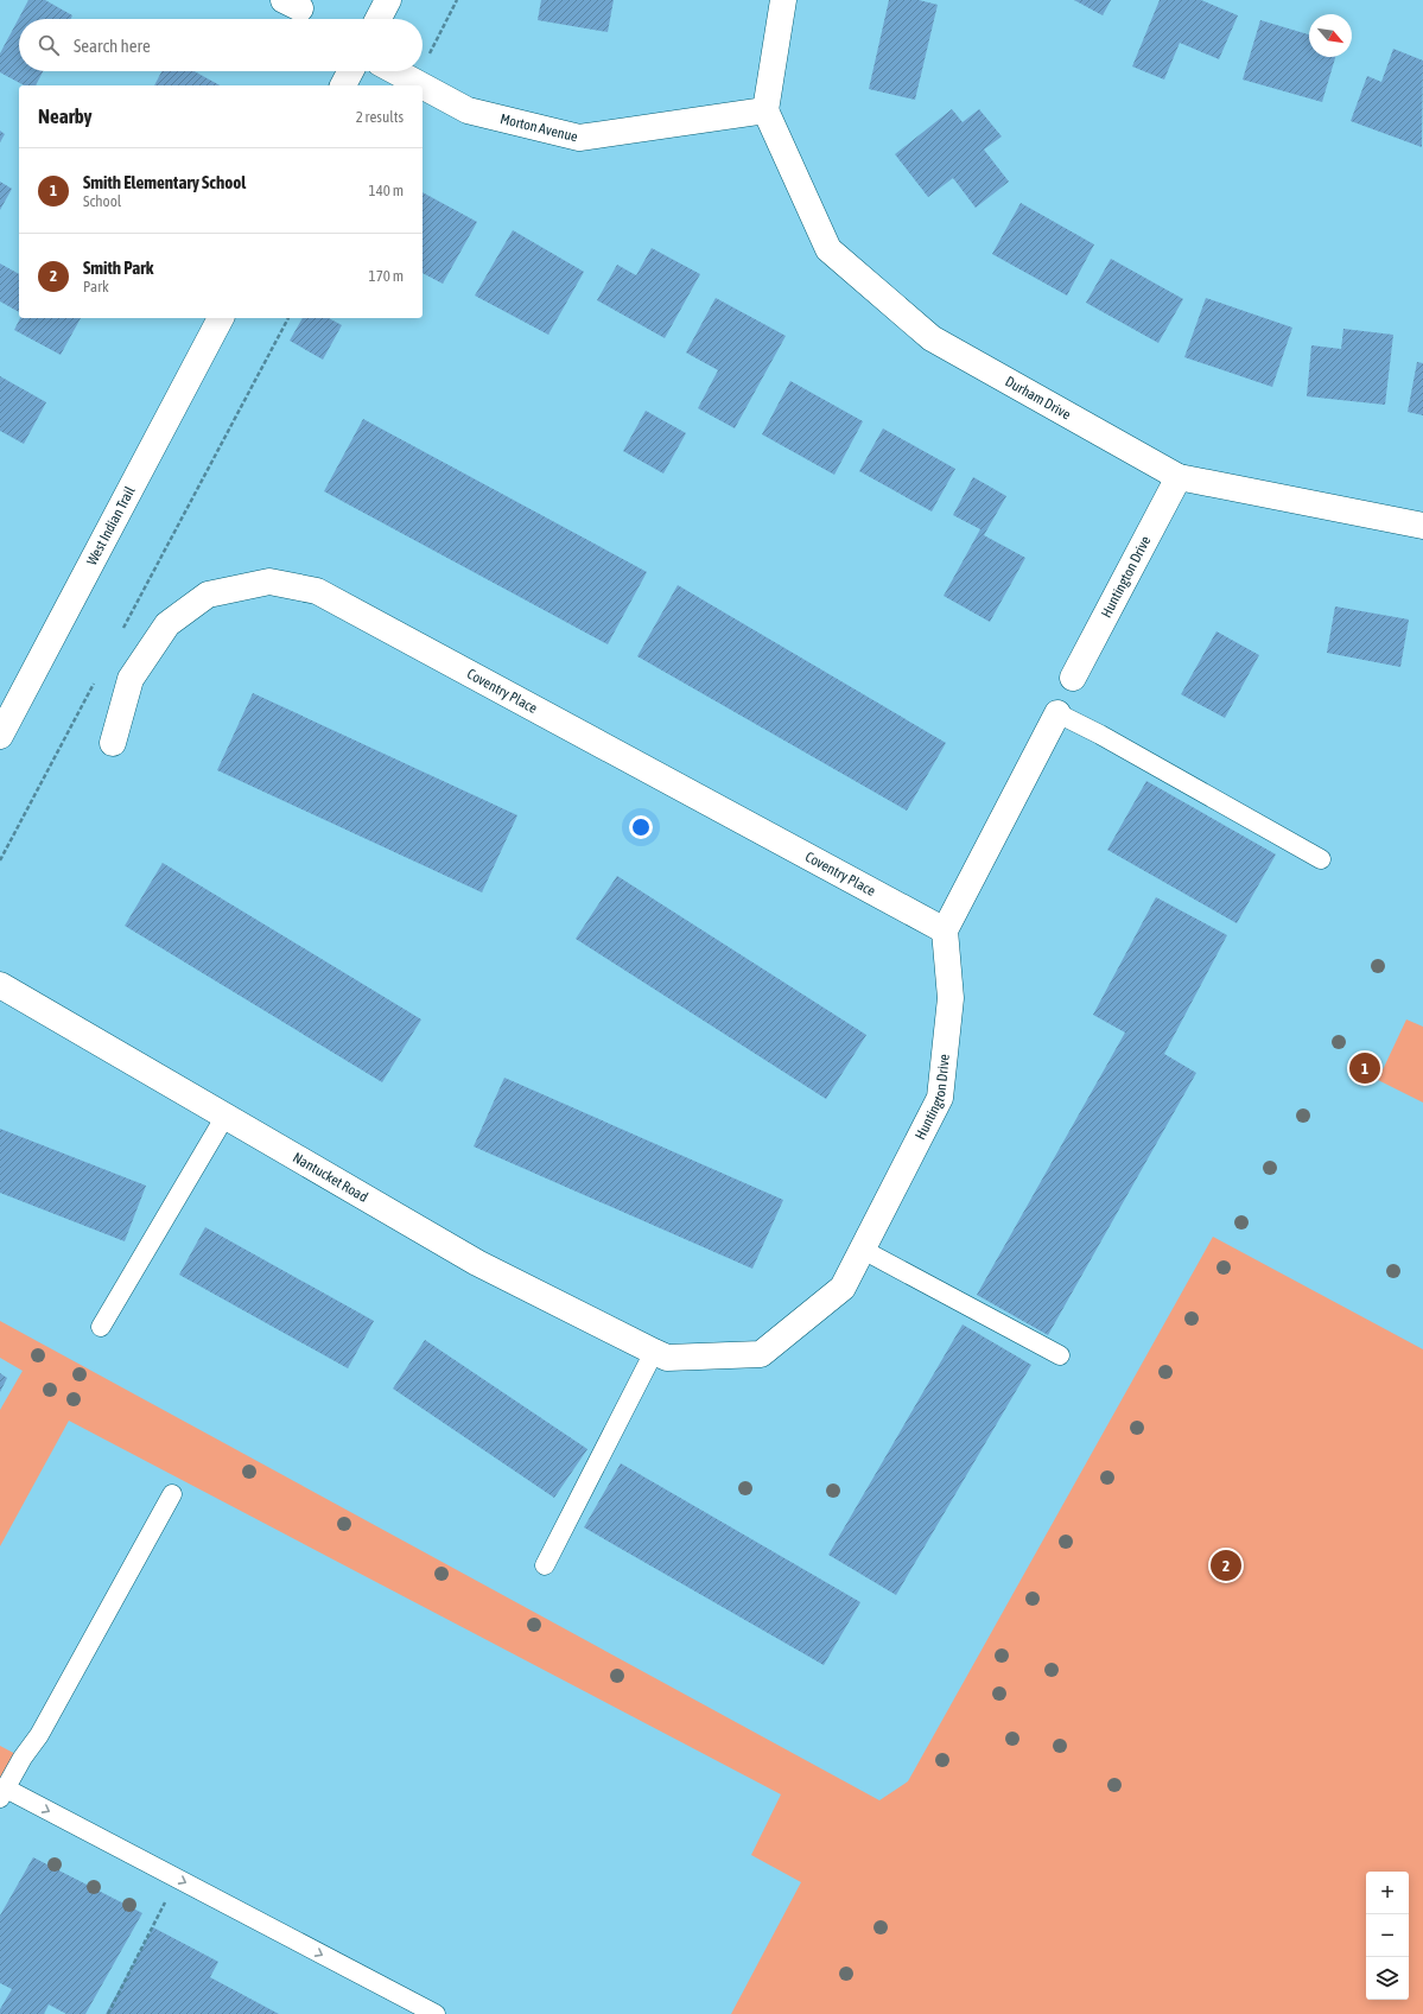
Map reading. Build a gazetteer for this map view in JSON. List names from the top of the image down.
{
  "streets": {
    "street": [
      "Morton Avenue",
      "Durham Drive",
      "West Indian Trail",
      "Huntington Drive",
      "Coventry Place",
      "Nantucket Road"
    ]
  },
  "crossings": [
    ["Morton Avenue", "Durham Drive"],
    ["Durham Drive", "Huntington Drive"],
    ["Huntington Drive", "Coventry Place"],
    ["Huntington Drive", "Nantucket Road"]
  ],
  "north": "bottom right",
  "page": {
    "search": "Search here",
    "heading": ["Nearby", "2 results"],
    "list": [
      {
        "mark": "1",
        "name": "Smith Elementary School",
        "note": "School",
        "value": "140 m"
      },
      {
        "mark": "2",
        "name": "Smith Park",
        "note": "Park",
        "value": "170 m"
      }
    ],
    "pins": ["1", "2"],
    "map_buttons": ["+", "−"]
  }
}
